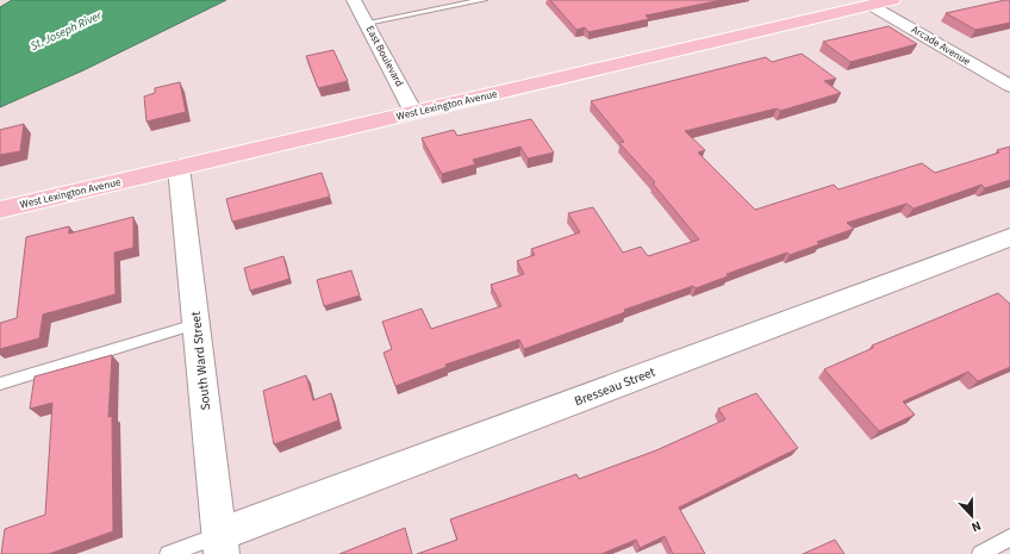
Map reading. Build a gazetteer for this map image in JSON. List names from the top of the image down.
{
  "streets": {
    "main road": ["West Lexington Avenue"],
    "street": [
      "Arcade Avenue",
      "East Boulevard",
      "South Ward Street",
      "Bresseau Street"
    ]
  },
  "crossings": [
    ["Arcade Avenue", "West Lexington Avenue"],
    ["East Boulevard", "West Lexington Avenue"],
    ["West Lexington Avenue", "South Ward Street"],
    ["South Ward Street", "Bresseau Street"]
  ],
  "water": ["St. Joseph River"],
  "north": "bottom"
}
